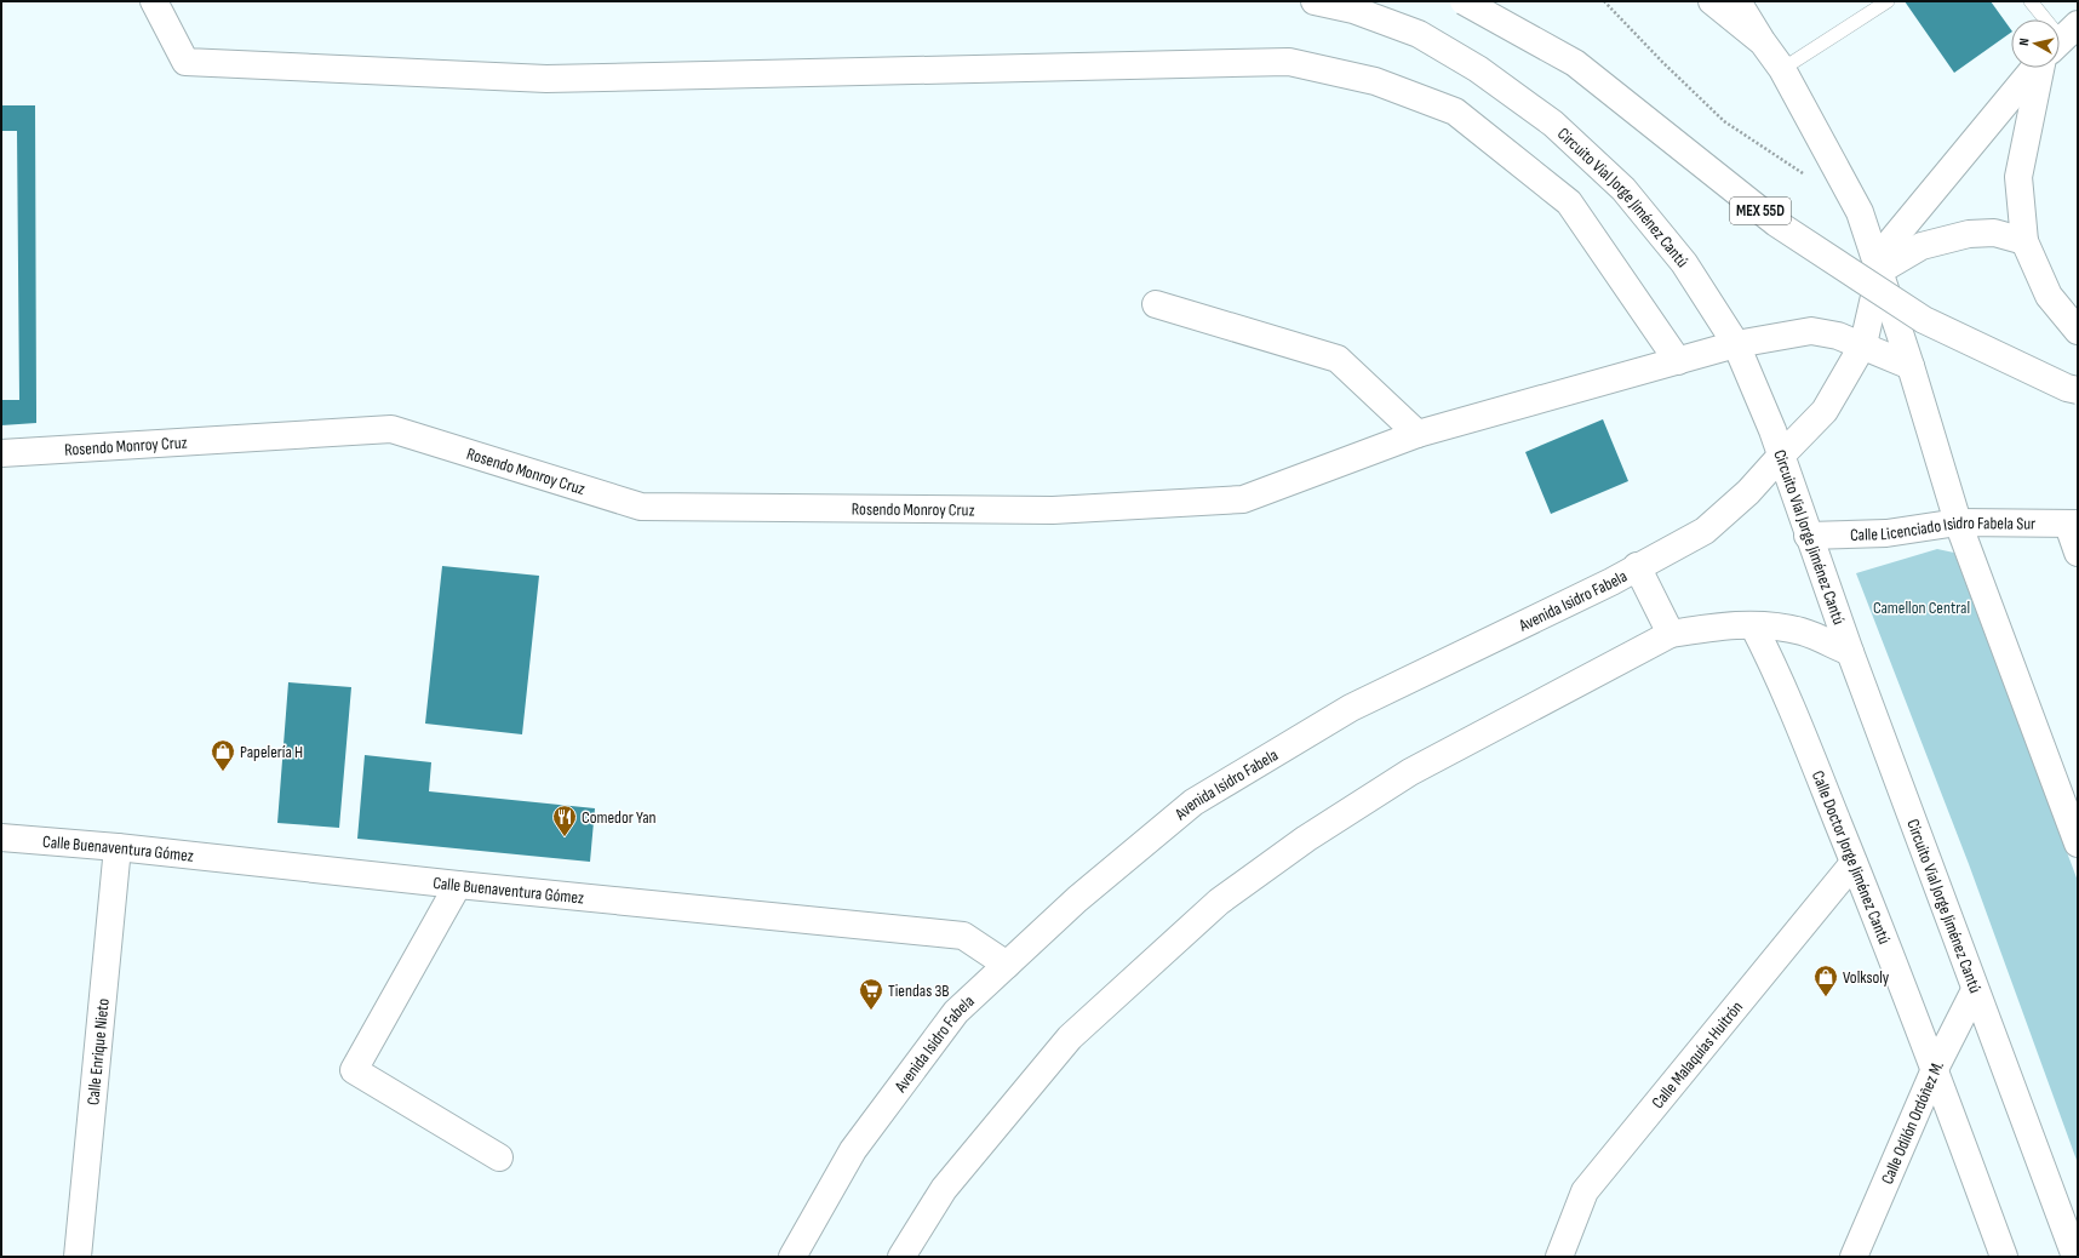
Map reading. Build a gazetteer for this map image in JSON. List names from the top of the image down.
{
  "streets": {
    "main road": [
      "Circuito Vial Jorge Jiménez Cantú",
      "MEX 55D",
      "Rosendo Monroy Cruz",
      "Calle Licenciado Isidro Fabela Sur",
      "Avenida Isidro Fabela",
      "Calle Buenaventura Gómez",
      "Calle Doctor Jorge Jiménez Cantú",
      "Calle Enrique Nieto",
      "Calle Malaquías Huitrón",
      "Calle Odilón Ordóñez M."
    ]
  },
  "crossings": [
    ["Circuito Vial Jorge Jiménez Cantú", "Rosendo Monroy Cruz"],
    ["Circuito Vial Jorge Jiménez Cantú", "Calle Licenciado Isidro Fabela Sur"],
    ["Circuito Vial Jorge Jiménez Cantú", "Avenida Isidro Fabela"],
    ["Circuito Vial Jorge Jiménez Cantú", "Calle Odilón Ordóñez M."],
    ["Rosendo Monroy Cruz", "Avenida Isidro Fabela"],
    ["Avenida Isidro Fabela", "Calle Buenaventura Gómez"],
    ["Calle Buenaventura Gómez", "Calle Enrique Nieto"],
    ["Calle Doctor Jorge Jiménez Cantú", "Calle Malaquías Huitrón"],
    ["Calle Doctor Jorge Jiménez Cantú", "Calle Odilón Ordóñez M."]
  ],
  "parks": ["Camellon Central"],
  "places": {
    "shop": ["Papelería H", "Volksoly"],
    "restaurant": ["Comedor Yan"],
    "supermarket": ["Tiendas 3B"]
  },
  "north": "left"
}
